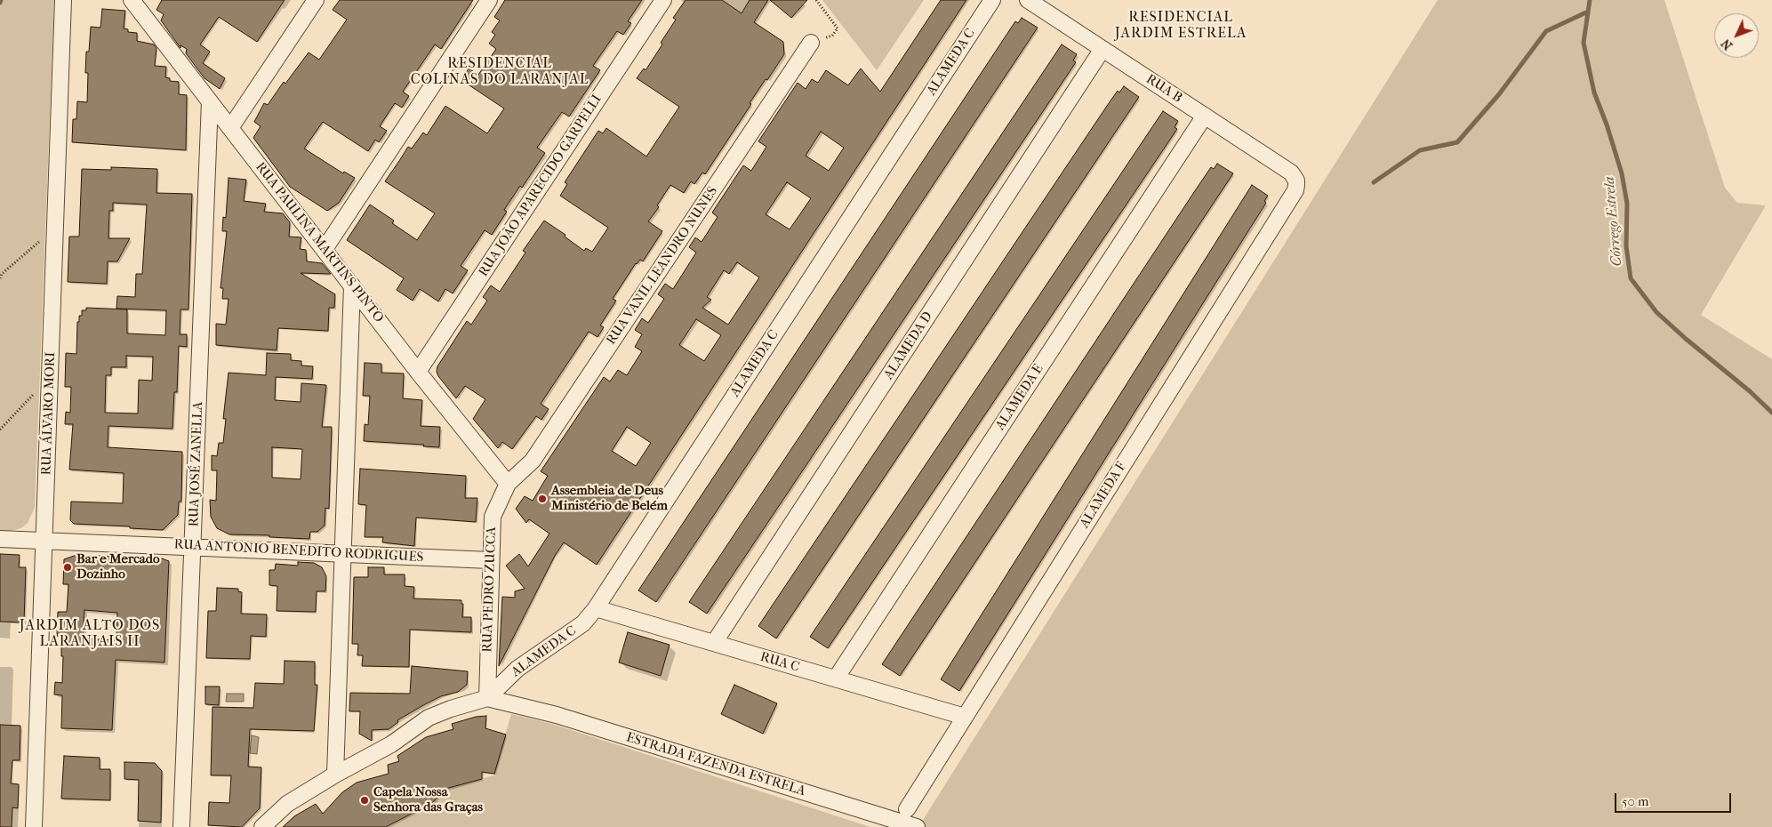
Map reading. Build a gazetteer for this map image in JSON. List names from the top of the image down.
{
  "streets": {
    "street": [
      "ALAMEDA C",
      "RUA B",
      "RUA JOÃO APARECIDO GARPELLI",
      "RUA PAULINA MARTINS PINTO",
      "RUA VANIL LEANDRO NUNES",
      "ALAMEDA D",
      "ALAMEDA E",
      "RUA ÁLVARO MORI",
      "RUA JOSÉ ZANELLA",
      "ALAMEDA F",
      "RUA ANTONIO BENEDITO RODRIGUES",
      "RUA PEDRO ZUCCA",
      "RUA C",
      "ESTRADA FAZENDA ESTRELA"
    ]
  },
  "crossings": [
    ["ALAMEDA C", "RUA PEDRO ZUCCA"],
    ["ALAMEDA C", "RUA C"],
    ["ALAMEDA C", "ESTRADA FAZENDA ESTRELA"],
    ["RUA B", "ALAMEDA D"],
    ["RUA B", "ALAMEDA E"],
    ["RUA B", "ALAMEDA F"],
    ["RUA JOÃO APARECIDO GARPELLI", "RUA PAULINA MARTINS PINTO"],
    ["RUA PAULINA MARTINS PINTO", "RUA VANIL LEANDRO NUNES"],
    ["RUA PAULINA MARTINS PINTO", "RUA JOSÉ ZANELLA"],
    ["RUA PAULINA MARTINS PINTO", "RUA PEDRO ZUCCA"],
    ["RUA VANIL LEANDRO NUNES", "RUA PEDRO ZUCCA"],
    ["ALAMEDA D", "RUA C"],
    ["ALAMEDA E", "RUA C"],
    ["RUA ÁLVARO MORI", "RUA ANTONIO BENEDITO RODRIGUES"],
    ["RUA JOSÉ ZANELLA", "RUA ANTONIO BENEDITO RODRIGUES"],
    ["ALAMEDA F", "RUA C"],
    ["RUA ANTONIO BENEDITO RODRIGUES", "RUA PEDRO ZUCCA"],
    ["RUA PEDRO ZUCCA", "ESTRADA FAZENDA ESTRELA"]
  ],
  "districts": ["RESIDENCIAL JARDIM ESTRELA", "RESIDENCIAL COLINAS DO LARANJAL", "JARDIM ALTO DOS LARANJAIS II"],
  "water": ["Córrego Estrela"],
  "places": ["Assembleia de Deus Ministério de Belém", "Bar e Mercado Dozinho", "Capela Nossa Senhora das Graças"],
  "scale_bar": "50 m",
  "north": "bottom left"
}
